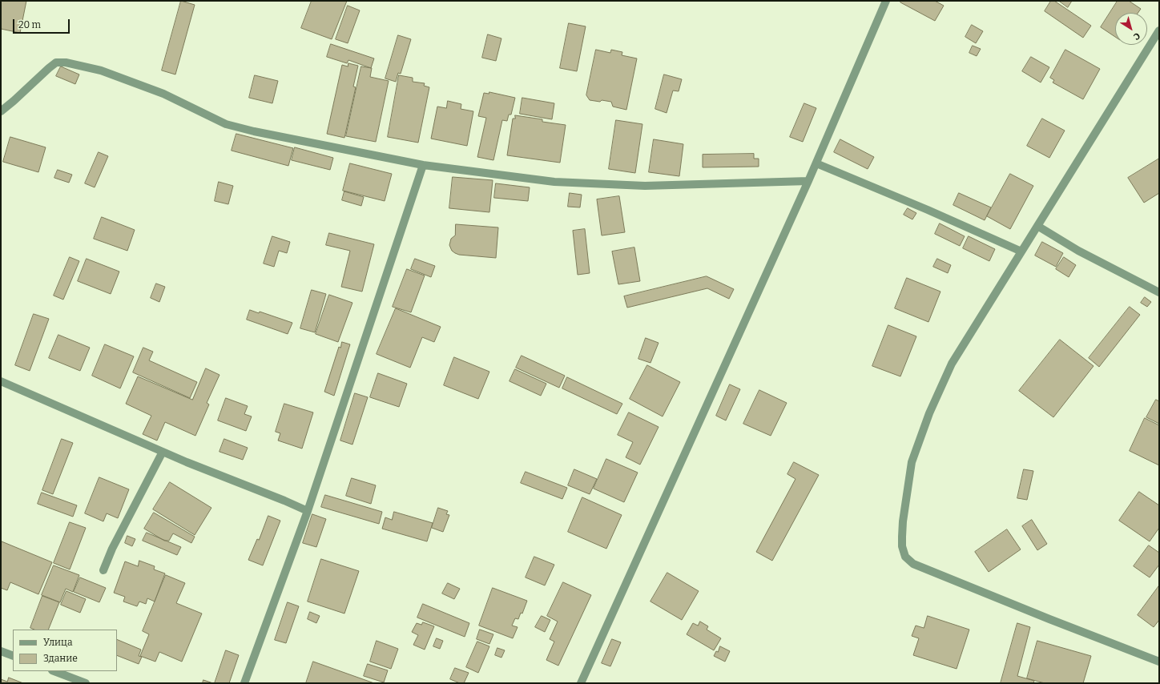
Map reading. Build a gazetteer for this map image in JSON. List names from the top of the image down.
{
  "legend": ["Улица", "Здание"],
  "scale_bar": "20 m",
  "north": "bottom right"
}
